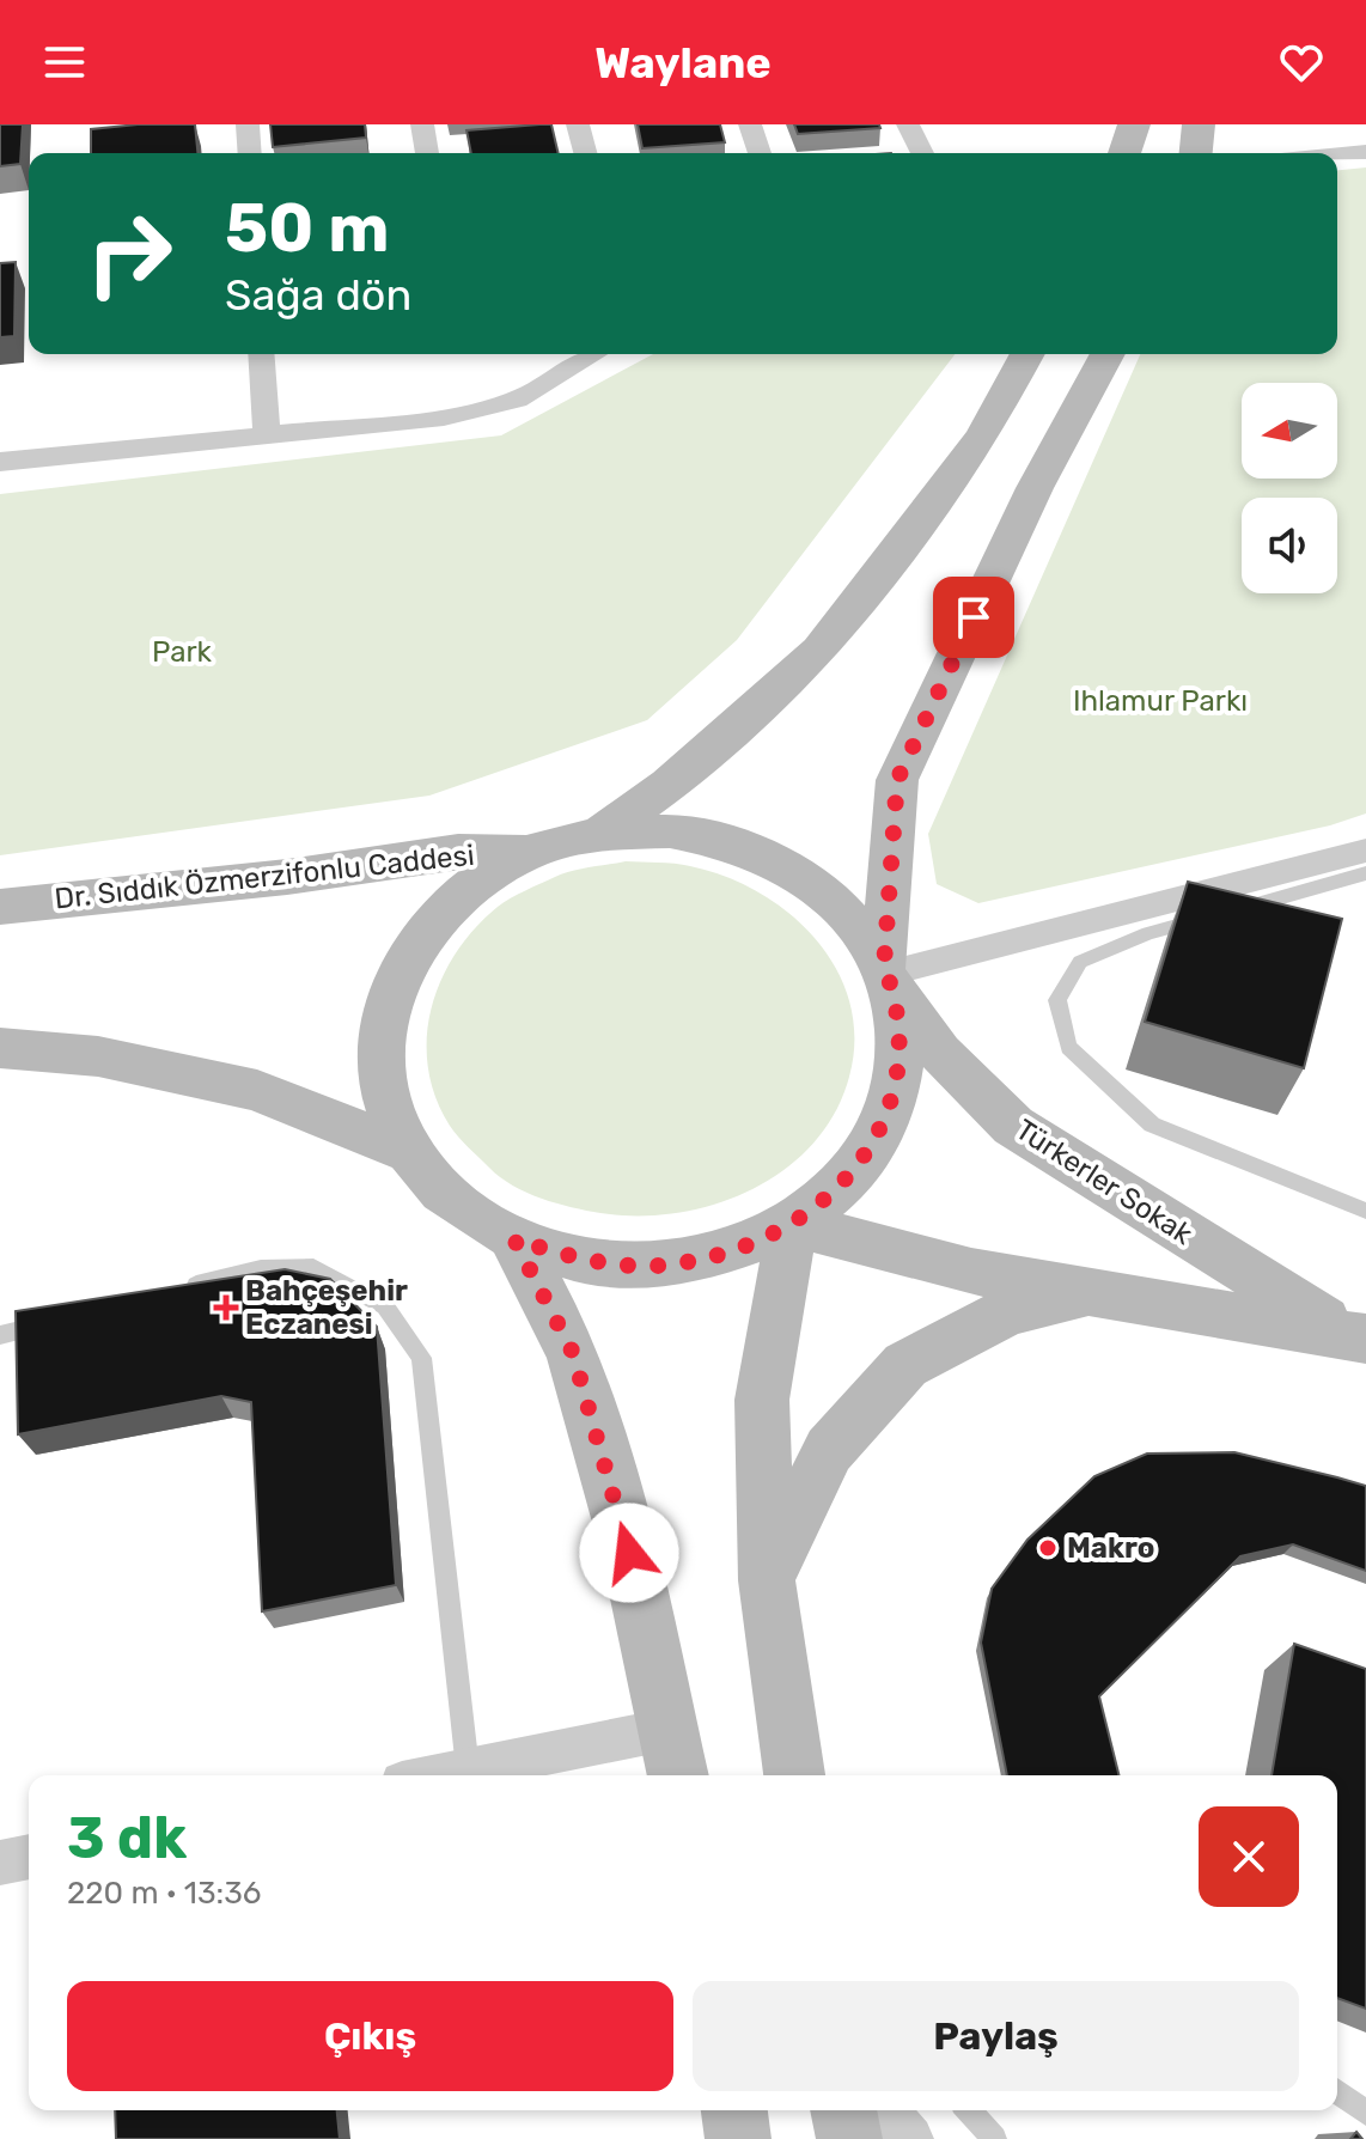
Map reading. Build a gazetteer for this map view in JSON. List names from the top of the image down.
{
  "streets": {
    "main road": ["Dr. Sıddık Özmerzifonlu Caddesi", "Türkerler Sokak"]
  },
  "parks": ["Park", "Ihlamur Parkı"],
  "places": {
    "health": ["Bahçeşehir Eczanesi"],
    "other": ["Makro"]
  },
  "north": "left",
  "page": {
    "header": "Waylane",
    "turn": ["50 m", "Sağa dön"],
    "heading": ["3 dk", "220 m · 13:36"],
    "buttons": ["Çıkış", "Paylaş"]
  }
}
